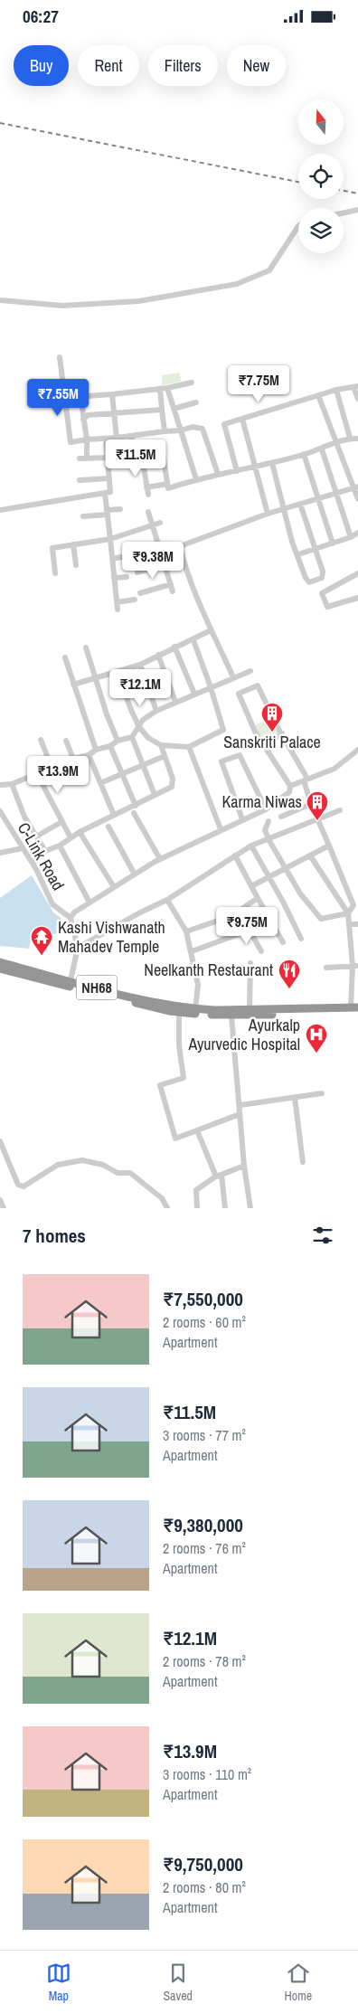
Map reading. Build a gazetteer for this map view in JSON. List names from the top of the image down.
{
  "streets": {
    "highway": ["NH68"],
    "street": ["C-Link Road"]
  },
  "places": {
    "building": ["Sanskriti Palace", "Karma Niwas"],
    "temple": ["Kashi Vishwanath Mahadev Temple"],
    "restaurant": ["Neelkanth Restaurant"],
    "hospital": ["Ayurkalp Ayurvedic Hospital"]
  },
  "north": "top",
  "page": {
    "status": "06:27",
    "chip": [
      "Buy",
      "Rent",
      "Filters",
      "New"
    ],
    "price": [
      "₹7.75M",
      "₹7.55M",
      "₹11.5M",
      "₹9.38M",
      "₹12.1M",
      "₹13.9M",
      "₹9.75M"
    ],
    "heading": "7 homes",
    "list": [
      {
        "name": "₹7,550,000",
        "note": "2 rooms · 60 m² · Apartment"
      },
      {
        "name": "₹11.5M",
        "note": "3 rooms · 77 m² · Apartment"
      },
      {
        "name": "₹9,380,000",
        "note": "2 rooms · 76 m² · Apartment"
      },
      {
        "name": "₹12.1M",
        "note": "2 rooms · 78 m² · Apartment"
      },
      {
        "name": "₹13.9M",
        "note": "3 rooms · 110 m² · Apartment"
      },
      {
        "name": "₹9,750,000",
        "note": "2 rooms · 80 m² · Apartment"
      }
    ],
    "tabs": ["Map", "Saved", "Home"]
  }
}
